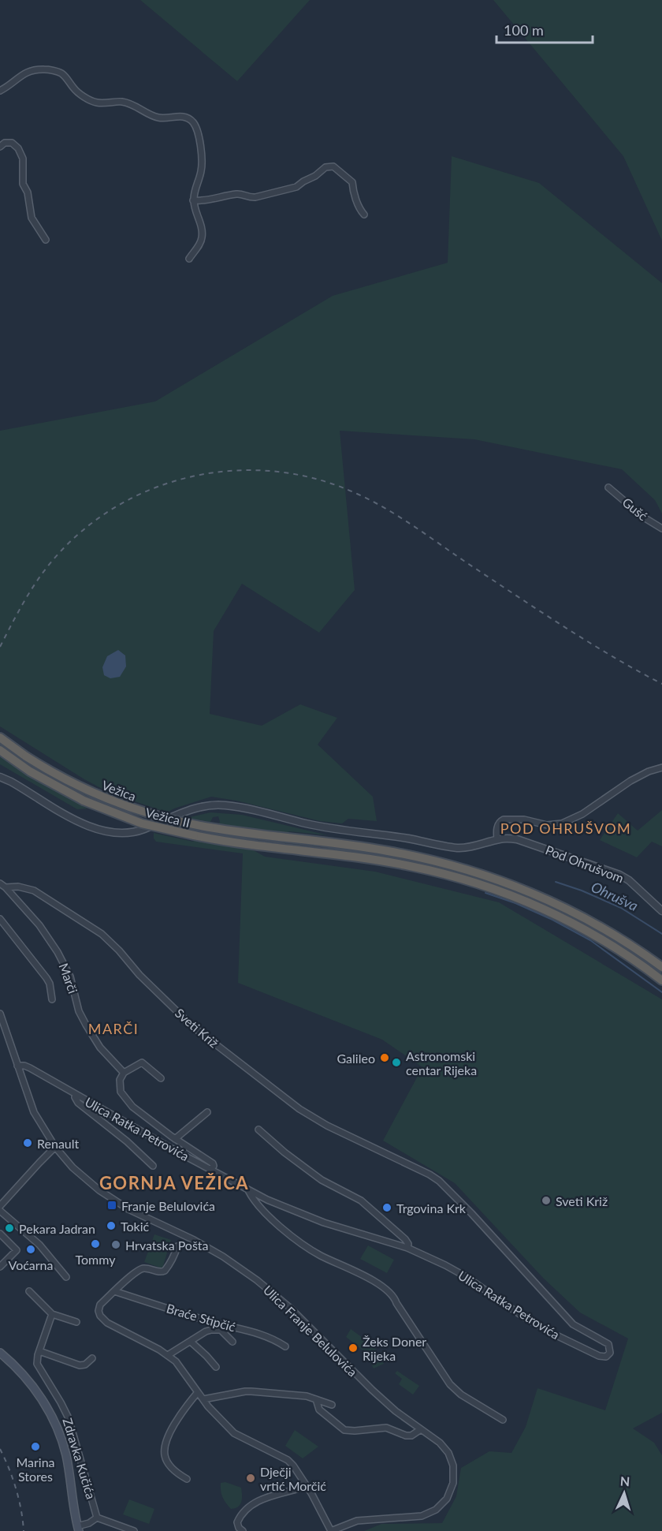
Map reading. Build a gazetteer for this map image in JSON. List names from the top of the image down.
{
  "streets": {
    "highway": ["Vežica", "Vežica II"],
    "street": [
      "Gušć",
      "Pod Ohrušvom",
      "Marči",
      "Sveti Križ",
      "Ulica Ratka Petrovića",
      "Braće Stipčić",
      "Ulica Franje Belulovića",
      "Zdravka Kučića"
    ]
  },
  "crossings": [
    ["Marči", "Sveti Križ"],
    ["Sveti Križ", "Ulica Ratka Petrovića"],
    ["Ulica Ratka Petrovića", "Ulica Franje Belulovića"]
  ],
  "districts": ["POD OHRUŠVOM", "MARČI", "GORNJA VEŽICA"],
  "water": ["Ohrušva"],
  "places": {
    "other": [
      "Galileo",
      "Astronomski centar Rijeka",
      "Renault",
      "Sveti Križ",
      "Trgovina Krk",
      "Tokić",
      "Pekara Jadran",
      "Tommy",
      "Hrvatska Pošta",
      "Voćarna",
      "Žeks Doner Rijeka",
      "Marina Stores",
      "Dječji vrtić Morčić"
    ],
    "transit": ["Franje Belulovića"]
  },
  "scale_bar": "100 m",
  "north": "top"
}
